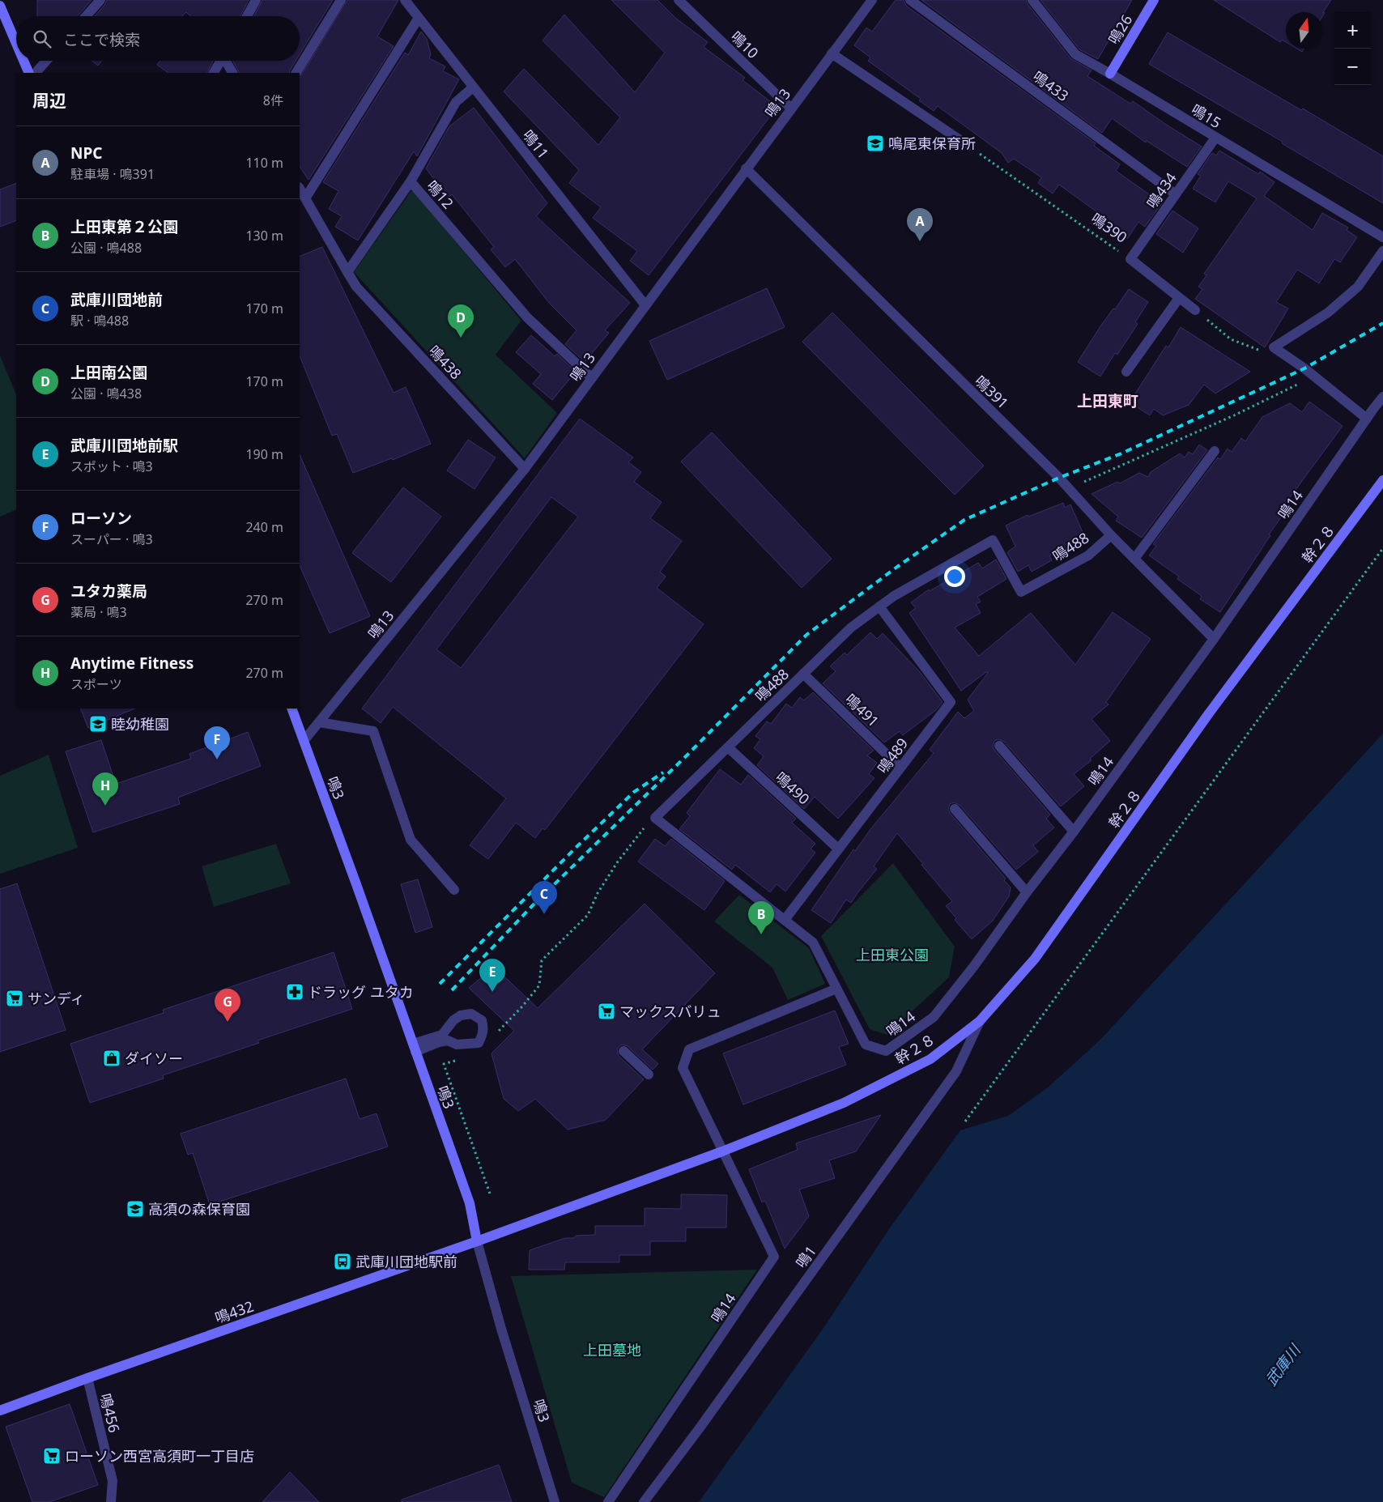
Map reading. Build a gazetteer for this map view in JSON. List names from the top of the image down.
{
  "streets": {
    "street": [
      "鳴26",
      "鳴10",
      "鳴433",
      "鳴13",
      "鳴15",
      "鳴11",
      "鳴434",
      "鳴12",
      "鳴390",
      "鳴438",
      "鳴391",
      "鳴14",
      "幹２８",
      "鳴488",
      "鳴491",
      "鳴489",
      "鳴3",
      "鳴490",
      "鳴1",
      "鳴432",
      "鳴456"
    ]
  },
  "crossings": [
    ["鳴26", "鳴15"],
    ["鳴10", "鳴13"],
    ["鳴433", "鳴434"],
    ["鳴13", "鳴11"],
    ["鳴13", "鳴12"],
    ["鳴13", "鳴438"],
    ["鳴13", "鳴391"],
    ["鳴13", "鳴3"],
    ["鳴15", "鳴434"],
    ["鳴434", "鳴390"],
    ["鳴12", "鳴438"],
    ["鳴391", "鳴14"],
    ["鳴391", "鳴488"],
    ["鳴14", "幹２８"],
    ["鳴14", "鳴432"],
    ["幹２８", "鳴1"],
    ["幹２８", "鳴432"],
    ["鳴488", "鳴491"],
    ["鳴488", "鳴489"],
    ["鳴488", "鳴490"],
    ["鳴491", "鳴489"],
    ["鳴489", "鳴490"],
    ["鳴3", "鳴432"],
    ["鳴432", "鳴456"]
  ],
  "districts": ["上田東町"],
  "water": ["武庫川"],
  "parks": ["上田東公園", "上田墓地"],
  "places": {
    "school or university": ["鳴尾東保育所", "睦幼稚園", "高須の森保育園"],
    "pharmacy": ["ドラッグ ユタカ"],
    "supermarket": ["サンディ", "マックスバリュ", "ローソン西宮高須町一丁目店"],
    "shop": ["ダイソー"],
    "bus stop": ["武庫川団地駅前"]
  },
  "north": "top",
  "page": {
    "map_buttons": ["+", "−"],
    "search": "ここで検索",
    "heading": ["周辺", "8件"],
    "list": [
      {
        "mark": "A",
        "name": "NPC",
        "note": "駐車場 · 鳴391",
        "value": "110 m"
      },
      {
        "mark": "B",
        "name": "上田東第２公園",
        "note": "公園 · 鳴488",
        "value": "130 m"
      },
      {
        "mark": "C",
        "name": "武庫川団地前",
        "note": "駅 · 鳴488",
        "value": "170 m"
      },
      {
        "mark": "D",
        "name": "上田南公園",
        "note": "公園 · 鳴438",
        "value": "170 m"
      },
      {
        "mark": "E",
        "name": "武庫川団地前駅",
        "note": "スポット · 鳴3",
        "value": "190 m"
      },
      {
        "mark": "F",
        "name": "ローソン",
        "note": "スーパー · 鳴3",
        "value": "240 m"
      },
      {
        "mark": "G",
        "name": "ユタカ薬局",
        "note": "薬局 · 鳴3",
        "value": "270 m"
      },
      {
        "mark": "H",
        "name": "Anytime Fitness",
        "note": "スポーツ",
        "value": "270 m"
      }
    ],
    "pins": [
      "A",
      "D",
      "F",
      "H",
      "C",
      "B",
      "E",
      "G"
    ]
  }
}
